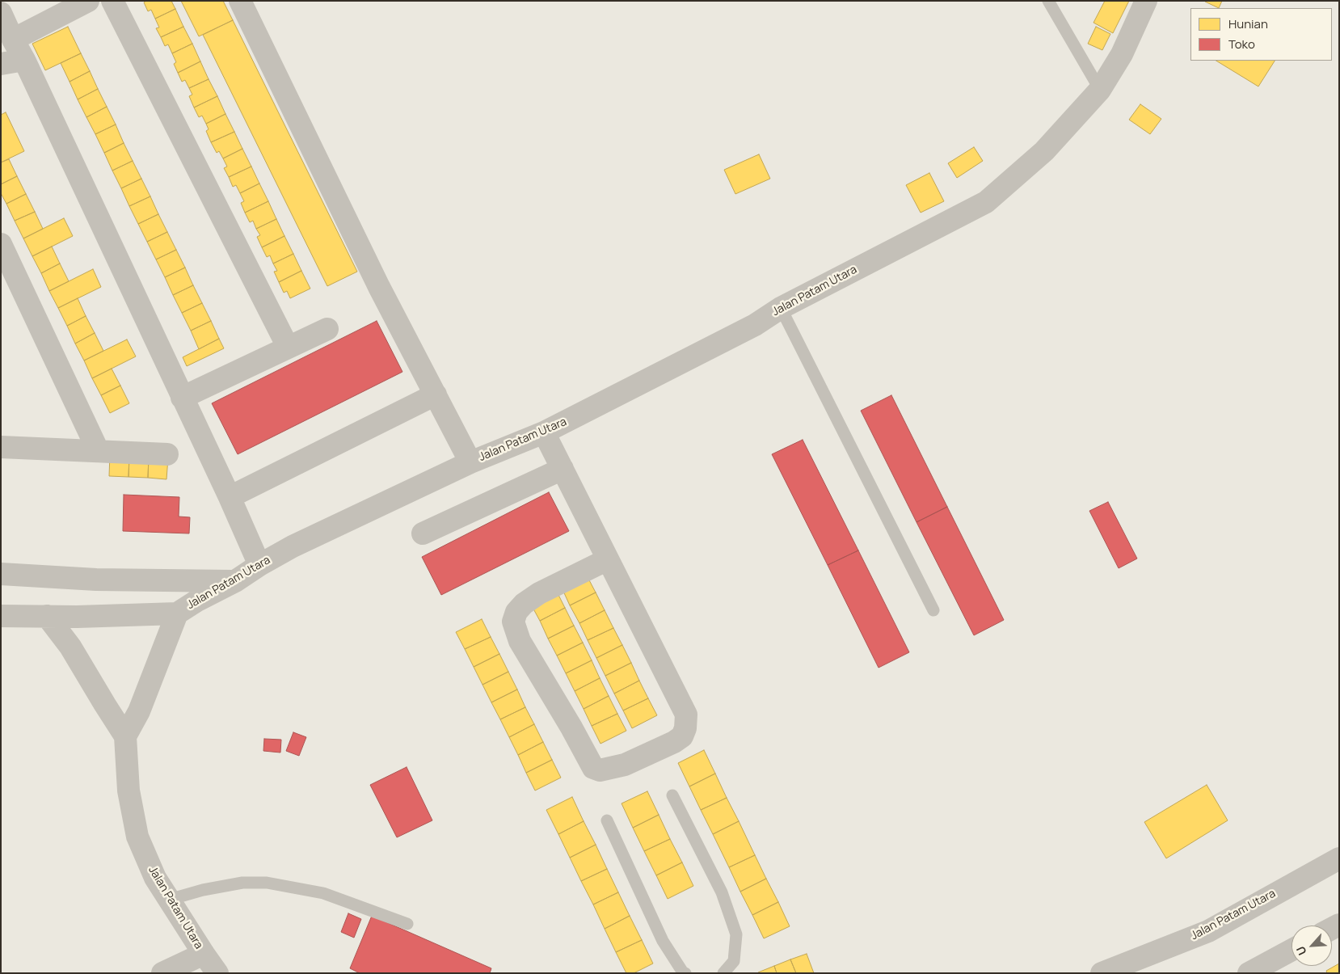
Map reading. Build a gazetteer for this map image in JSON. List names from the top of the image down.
{
  "streets": {
    "street": ["Jalan Patam Utara"]
  },
  "legend": ["Hunian", "Toko"],
  "north": "bottom left"
}
